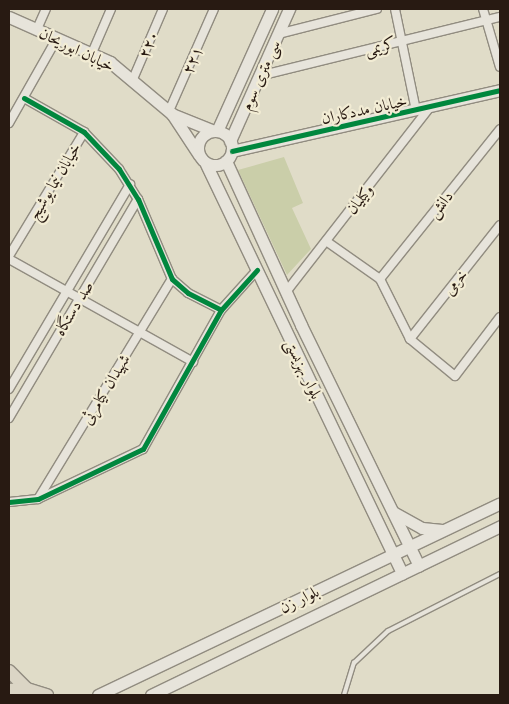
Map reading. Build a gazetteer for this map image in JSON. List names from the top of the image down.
{
  "streets": {
    "main road": [
      "خیابان ابوریحان",
      "سی متری سوم",
      "خیابان مددکاران",
      "بلوار بهزیستی",
      "بلوار زن"
    ],
    "street": [
      "۲۲۰",
      "کریمی",
      "۲۲۱",
      "خیابان نیما یوشیج",
      "وکیلیان",
      "دانش",
      "خرمی",
      "صد دستگاه",
      "شهیدان کیامرثی"
    ]
  },
  "crossings": [
    ["۲۲۰", "خیابان ابوریحان"],
    ["کریمی", "سی متری سوم"],
    ["خیابان ابوریحان", "۲۲۱"],
    ["خیابان ابوریحان", "سی متری سوم"],
    ["خیابان ابوریحان", "خیابان مددکاران"],
    ["خیابان ابوریحان", "بلوار بهزیستی"],
    ["سی متری سوم", "خیابان مددکاران"],
    ["سی متری سوم", "بلوار بهزیستی"],
    ["خیابان مددکاران", "وکیلیان"],
    ["خیابان مددکاران", "بلوار بهزیستی"],
    ["وکیلیان", "بلوار بهزیستی"],
    ["بلوار بهزیستی", "بلوار زن"]
  ]
}
